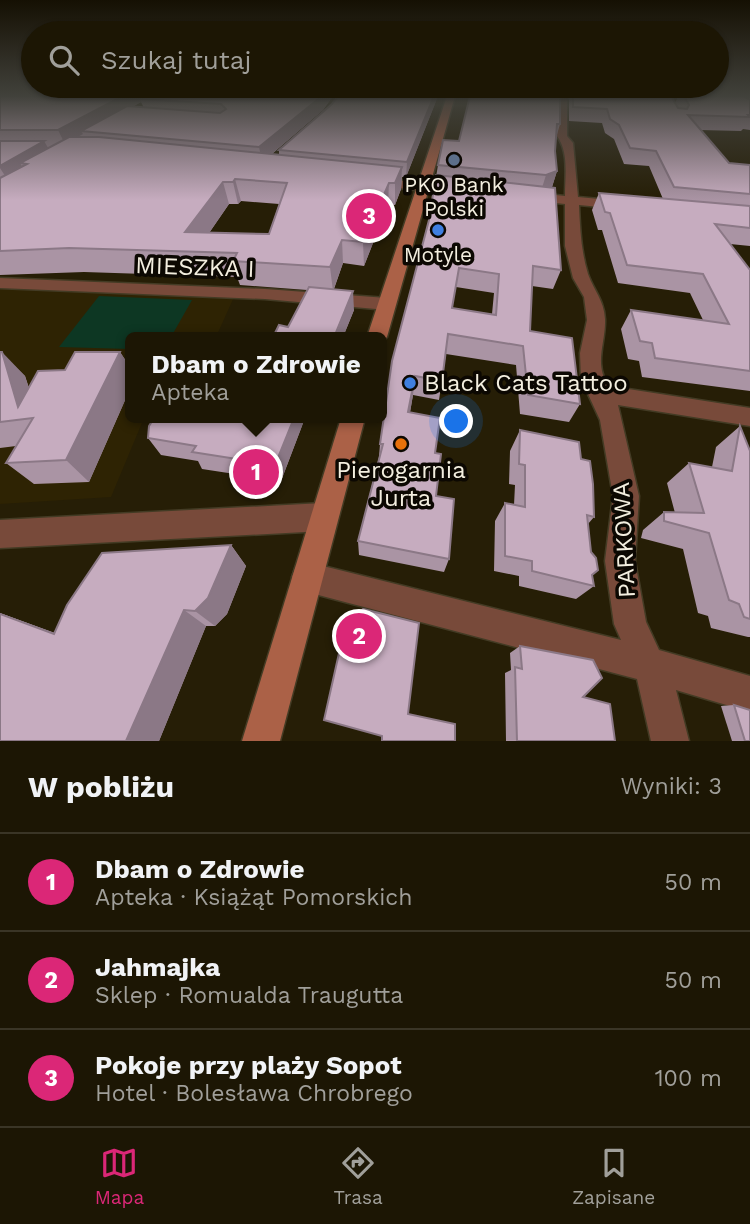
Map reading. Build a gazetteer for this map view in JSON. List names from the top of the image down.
{
  "streets": {
    "street": ["MIESZKA I", "PARKOWA"]
  },
  "places": [
    "PKO Bank Polski",
    "Motyle",
    "Black Cats Tattoo",
    "Pierogarnia Jurta"
  ],
  "page": {
    "search": "Szukaj tutaj",
    "pins": ["3", "1", "2"],
    "popup": ["Dbam o Zdrowie", "Apteka"],
    "heading": ["W pobliżu", "Wyniki: 3"],
    "list": [
      {
        "mark": "1",
        "name": "Dbam o Zdrowie",
        "note": "Apteka · Książąt Pomorskich",
        "value": "50 m"
      },
      {
        "mark": "2",
        "name": "Jahmajka",
        "note": "Sklep · Romualda Traugutta",
        "value": "50 m"
      },
      {
        "mark": "3",
        "name": "Pokoje przy plaży Sopot",
        "note": "Hotel · Bolesława Chrobrego",
        "value": "100 m"
      }
    ],
    "nav": ["Mapa", "Trasa", "Zapisane"]
  }
}
